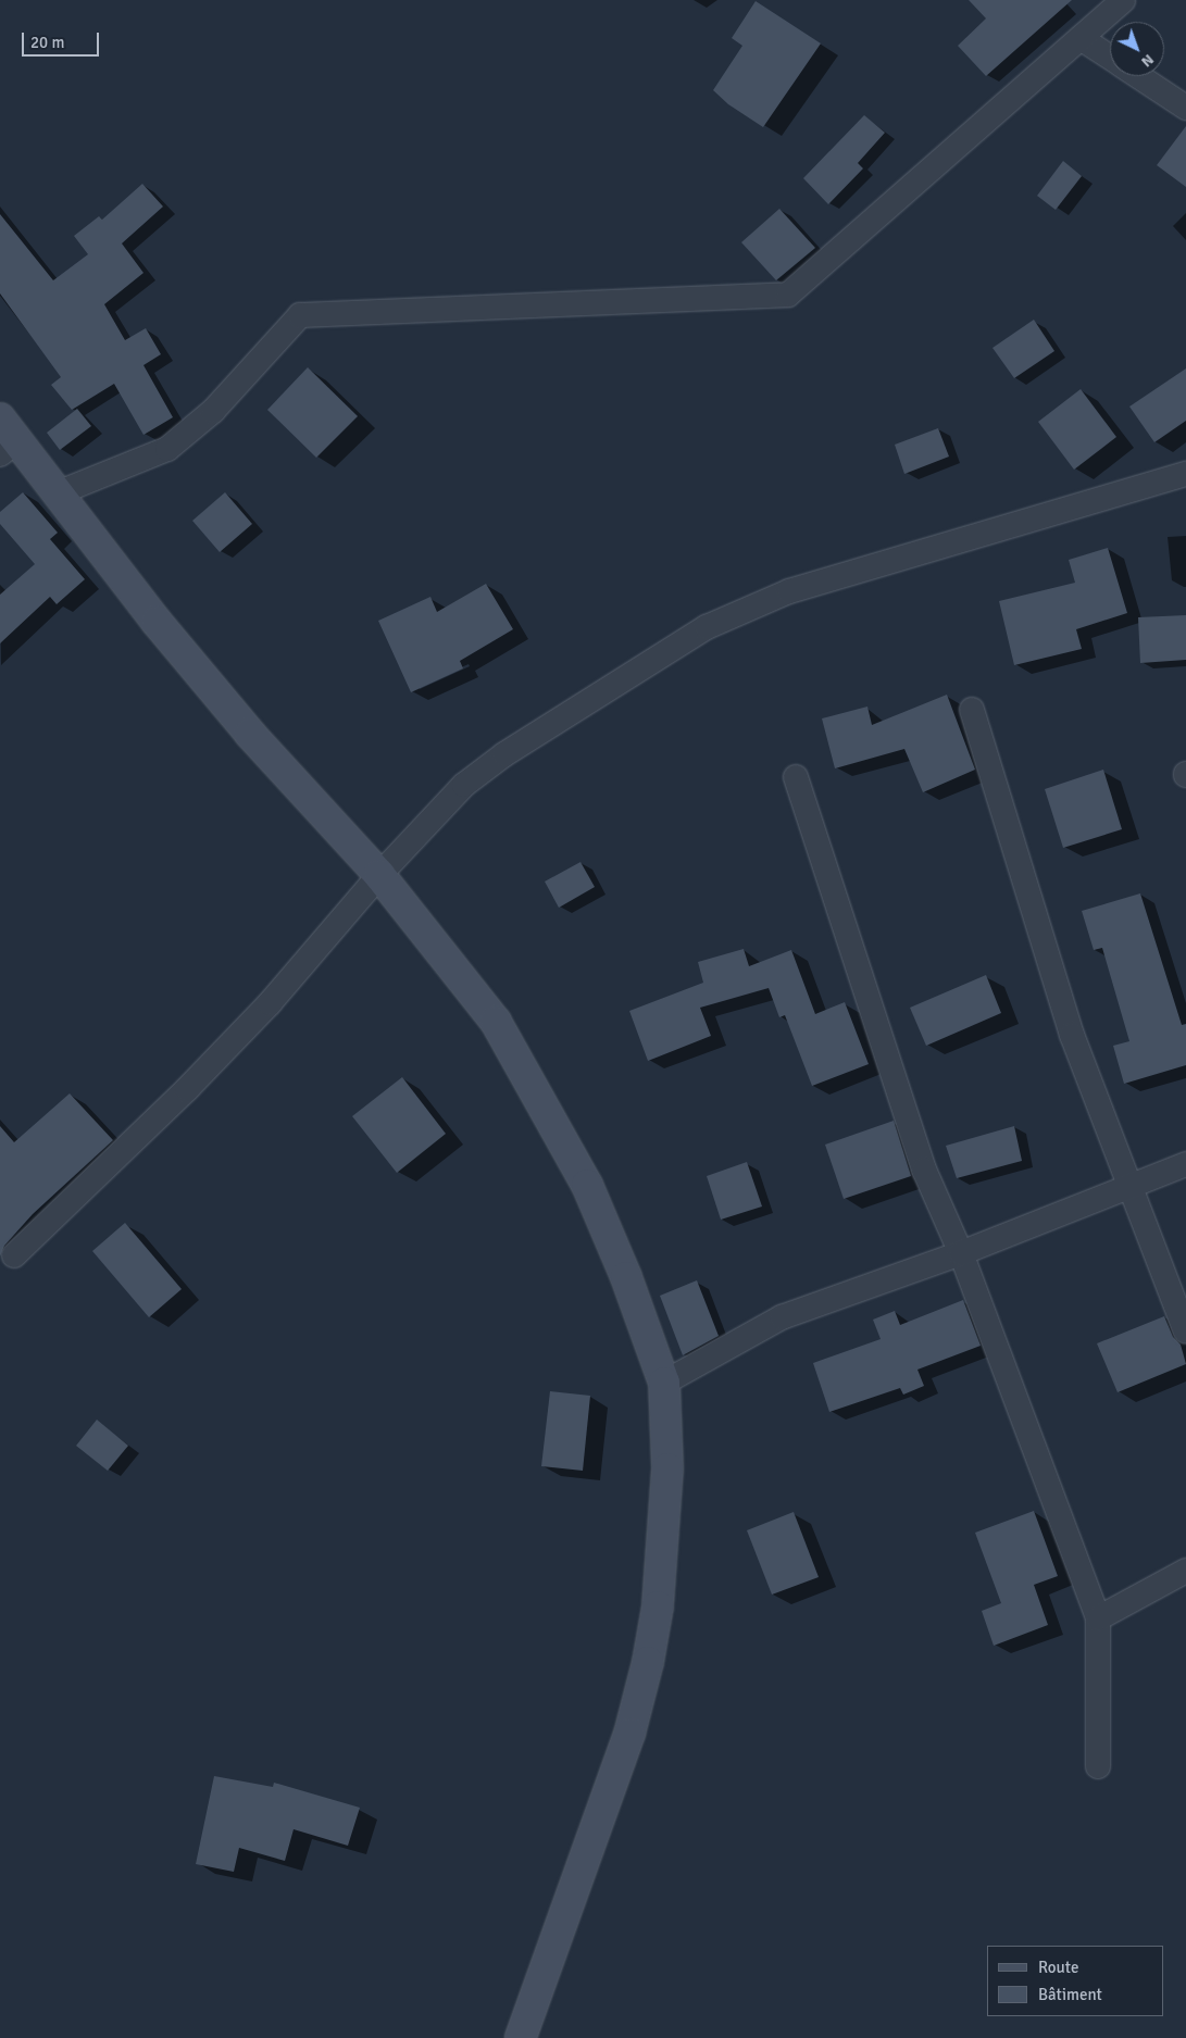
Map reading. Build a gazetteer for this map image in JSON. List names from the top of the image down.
{
  "legend": ["Route", "Bâtiment"],
  "scale_bar": "20 m",
  "north": "bottom right"
}
